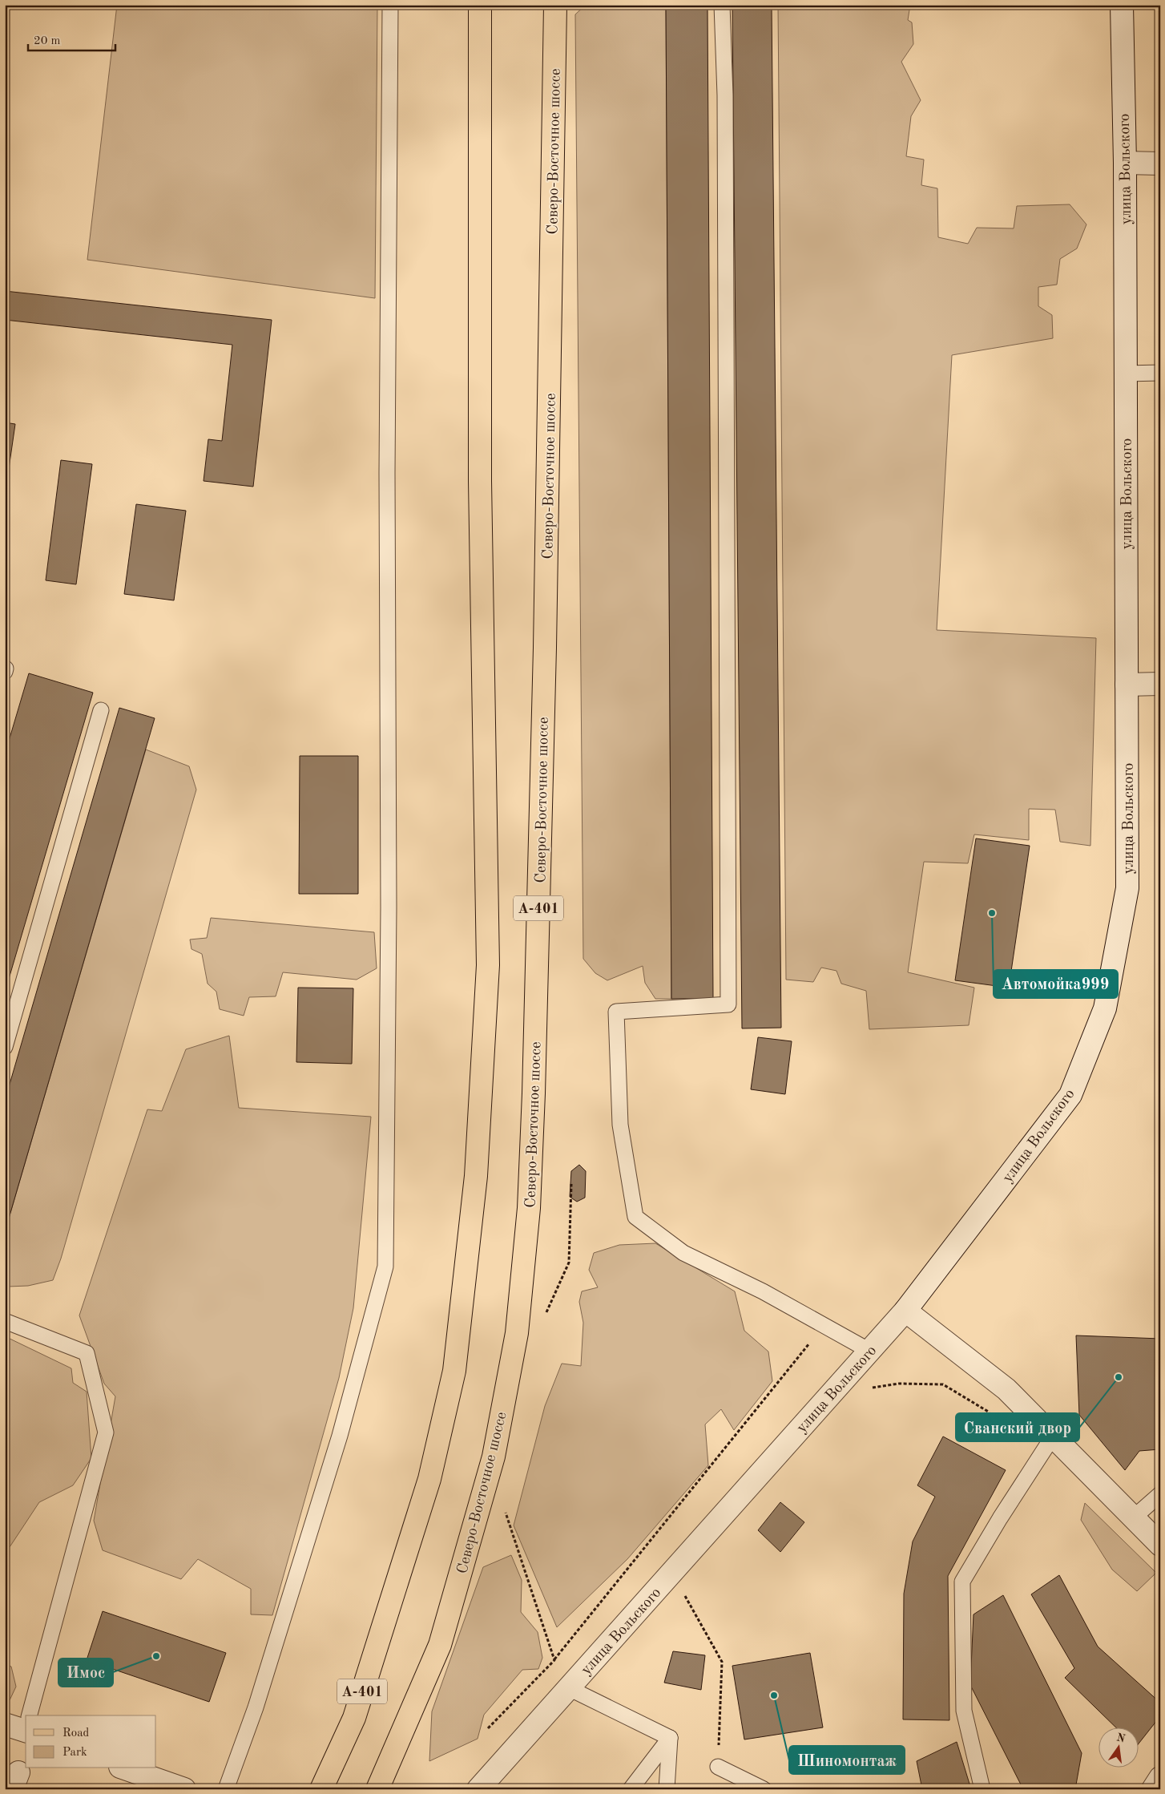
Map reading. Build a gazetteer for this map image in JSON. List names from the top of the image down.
{
  "streets": {
    "main road": ["Северо-Восточное шоссе", "улица Вольского", "А-401"]
  },
  "places": [
    "Автомойка999",
    "Сванский двор",
    "Имос",
    "Шиномонтаж"
  ],
  "legend": ["Road", "Park"],
  "scale_bar": "20 m",
  "north": "top"
}
